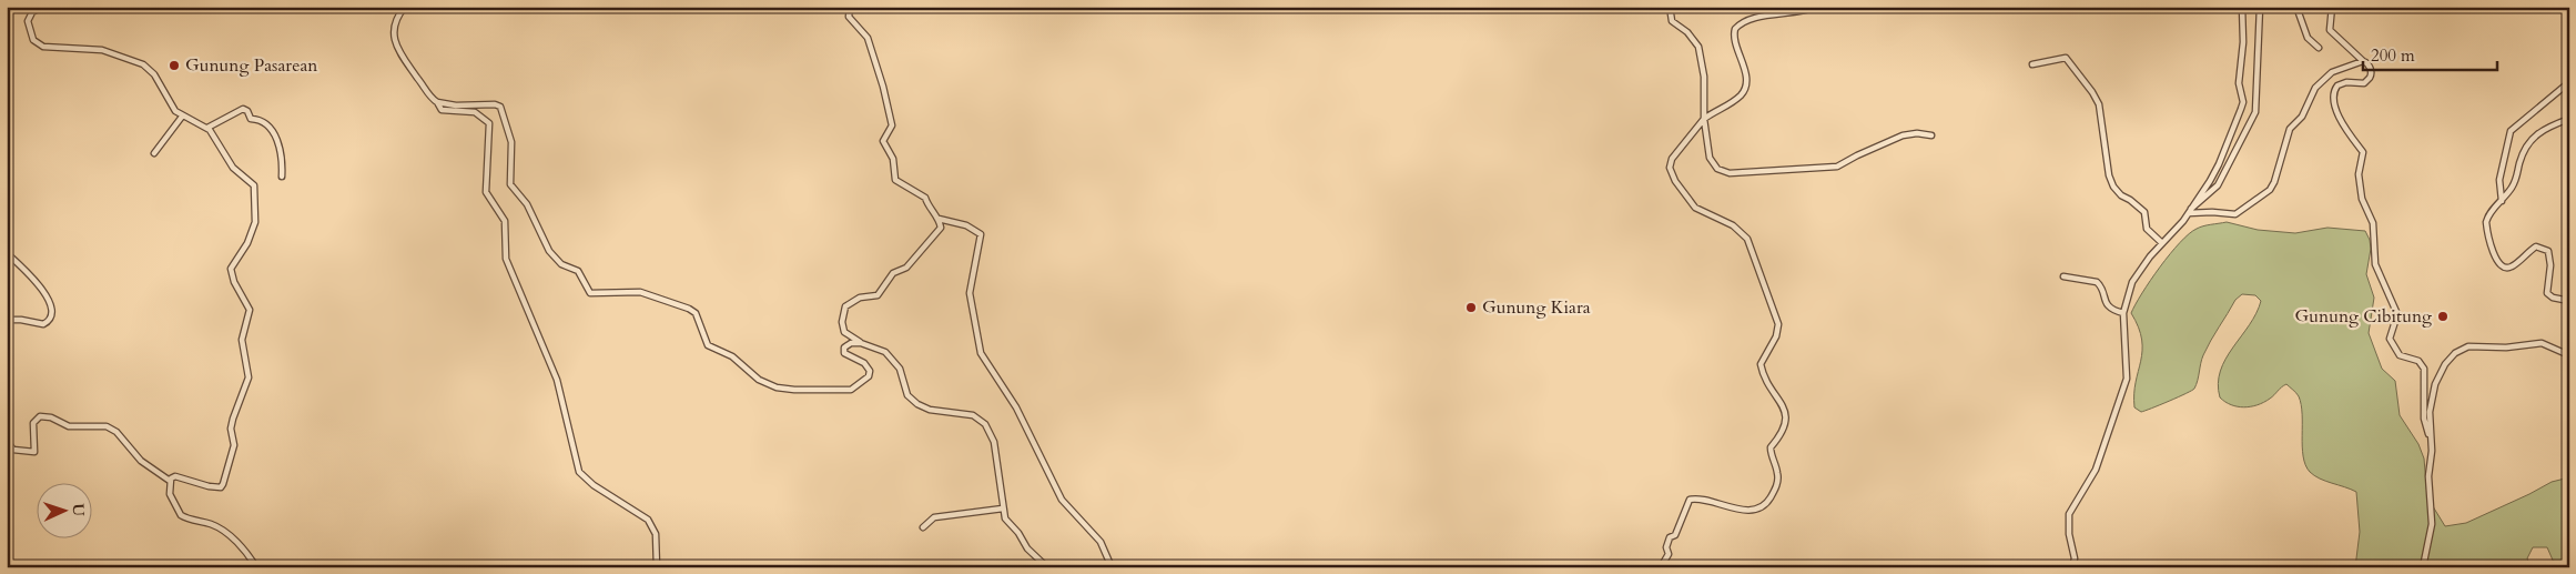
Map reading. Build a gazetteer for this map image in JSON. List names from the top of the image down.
{
  "places": ["Gunung Pasarean", "Gunung Kiara", "Gunung Cibitung"],
  "scale_bar": "200 m",
  "north": "right"
}
